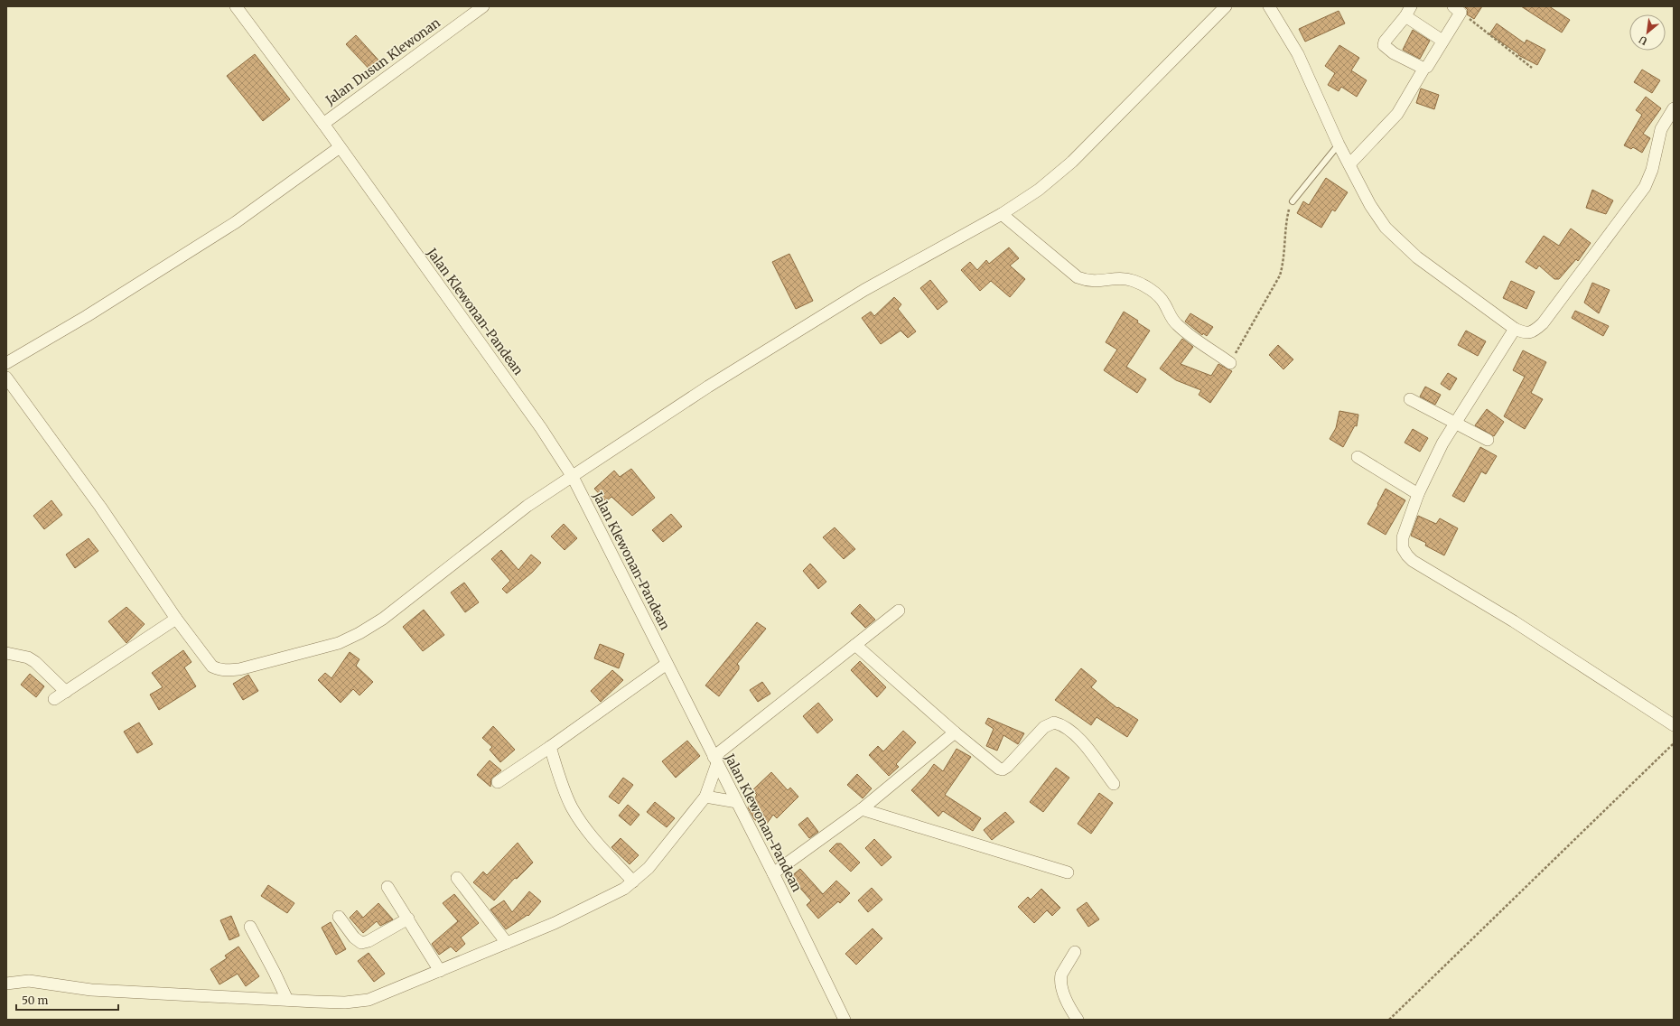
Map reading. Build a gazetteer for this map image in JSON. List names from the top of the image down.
{
  "streets": {
    "street": ["Jalan Dusun Klewonan", "Jalan Klewonan-Pandean"]
  },
  "crossings": [
    ["Jalan Dusun Klewonan", "Jalan Klewonan-Pandean"]
  ],
  "scale_bar": "50 m",
  "north": "bottom left"
}
